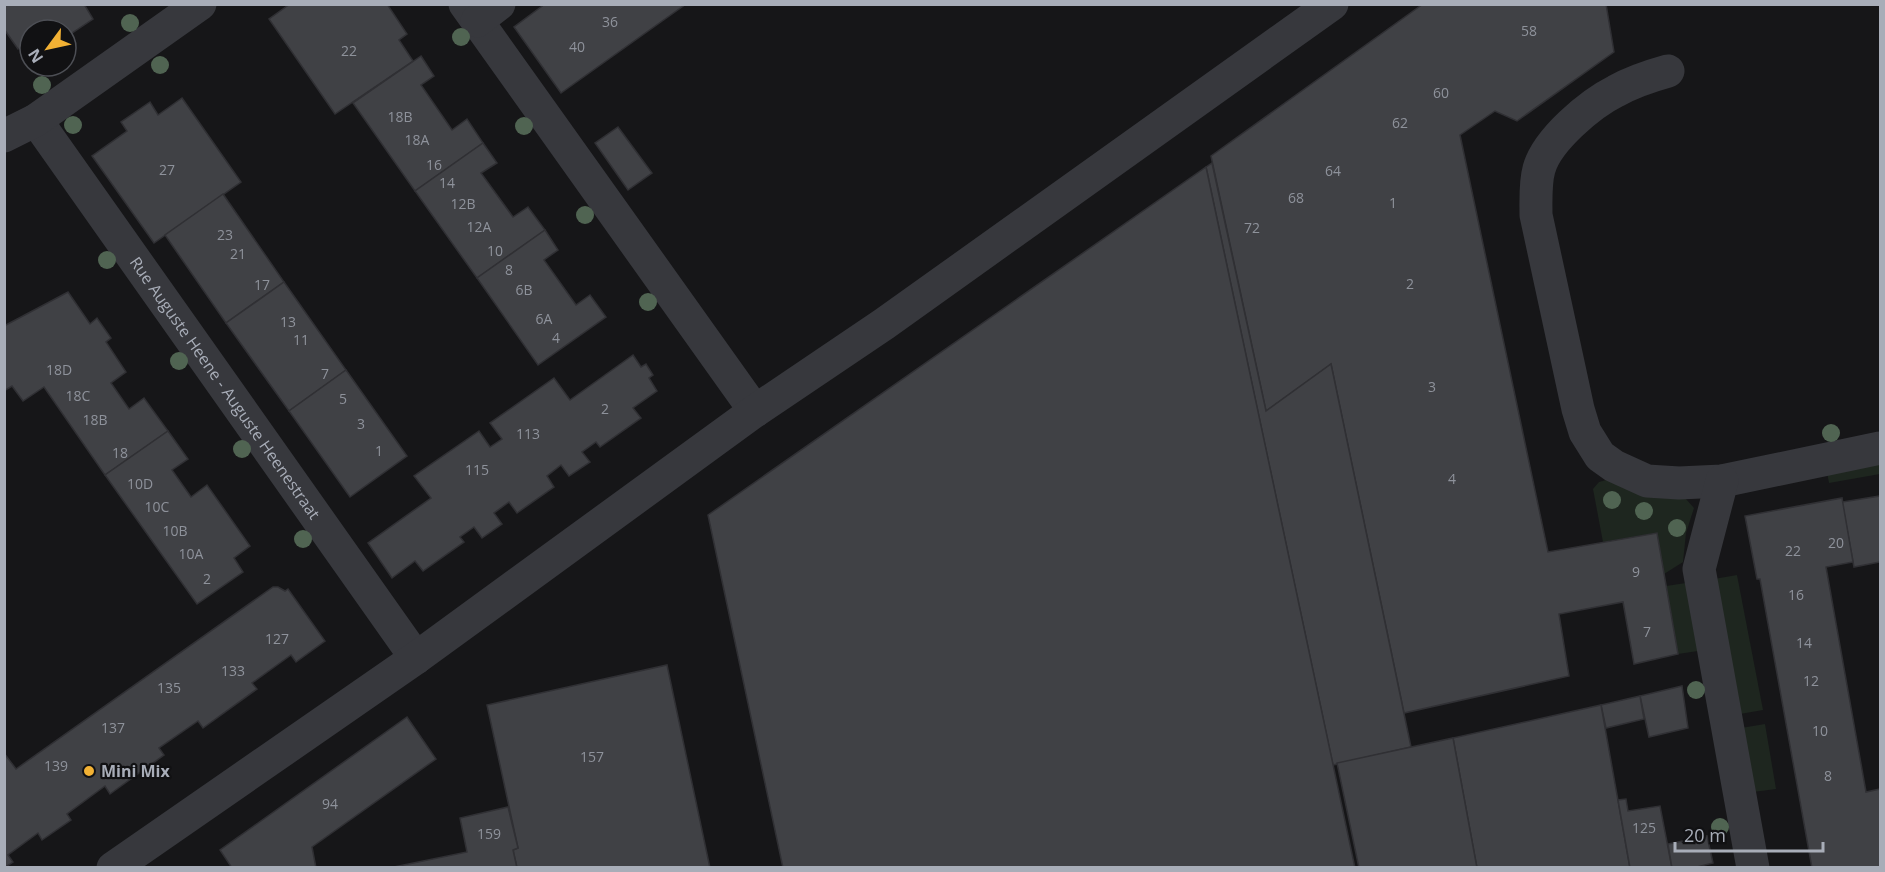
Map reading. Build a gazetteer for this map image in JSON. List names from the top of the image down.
{
  "streets": {
    "street": ["Rue Auguste Heene - Auguste Heenestraat"]
  },
  "places": ["Mini Mix"],
  "house_numbers": [
    "36",
    "58",
    "40",
    "22",
    "60",
    "18B",
    "62",
    "18A",
    "16",
    "27",
    "64",
    "14",
    "68",
    "1",
    "12B",
    "12A",
    "72",
    "23",
    "10",
    "21",
    "8",
    "2",
    "17",
    "6B",
    "6A",
    "13",
    "4",
    "11",
    "18D",
    "7",
    "3",
    "18C",
    "5",
    "2",
    "18B",
    "3",
    "113",
    "1",
    "18",
    "115",
    "4",
    "10D",
    "10C",
    "10B",
    "20",
    "22",
    "10A",
    "9",
    "2",
    "16",
    "7",
    "127",
    "14",
    "133",
    "12",
    "135",
    "137",
    "10",
    "157",
    "139",
    "8",
    "94",
    "125",
    "159"
  ],
  "scale_bar": "20 m",
  "north": "bottom left"
}
